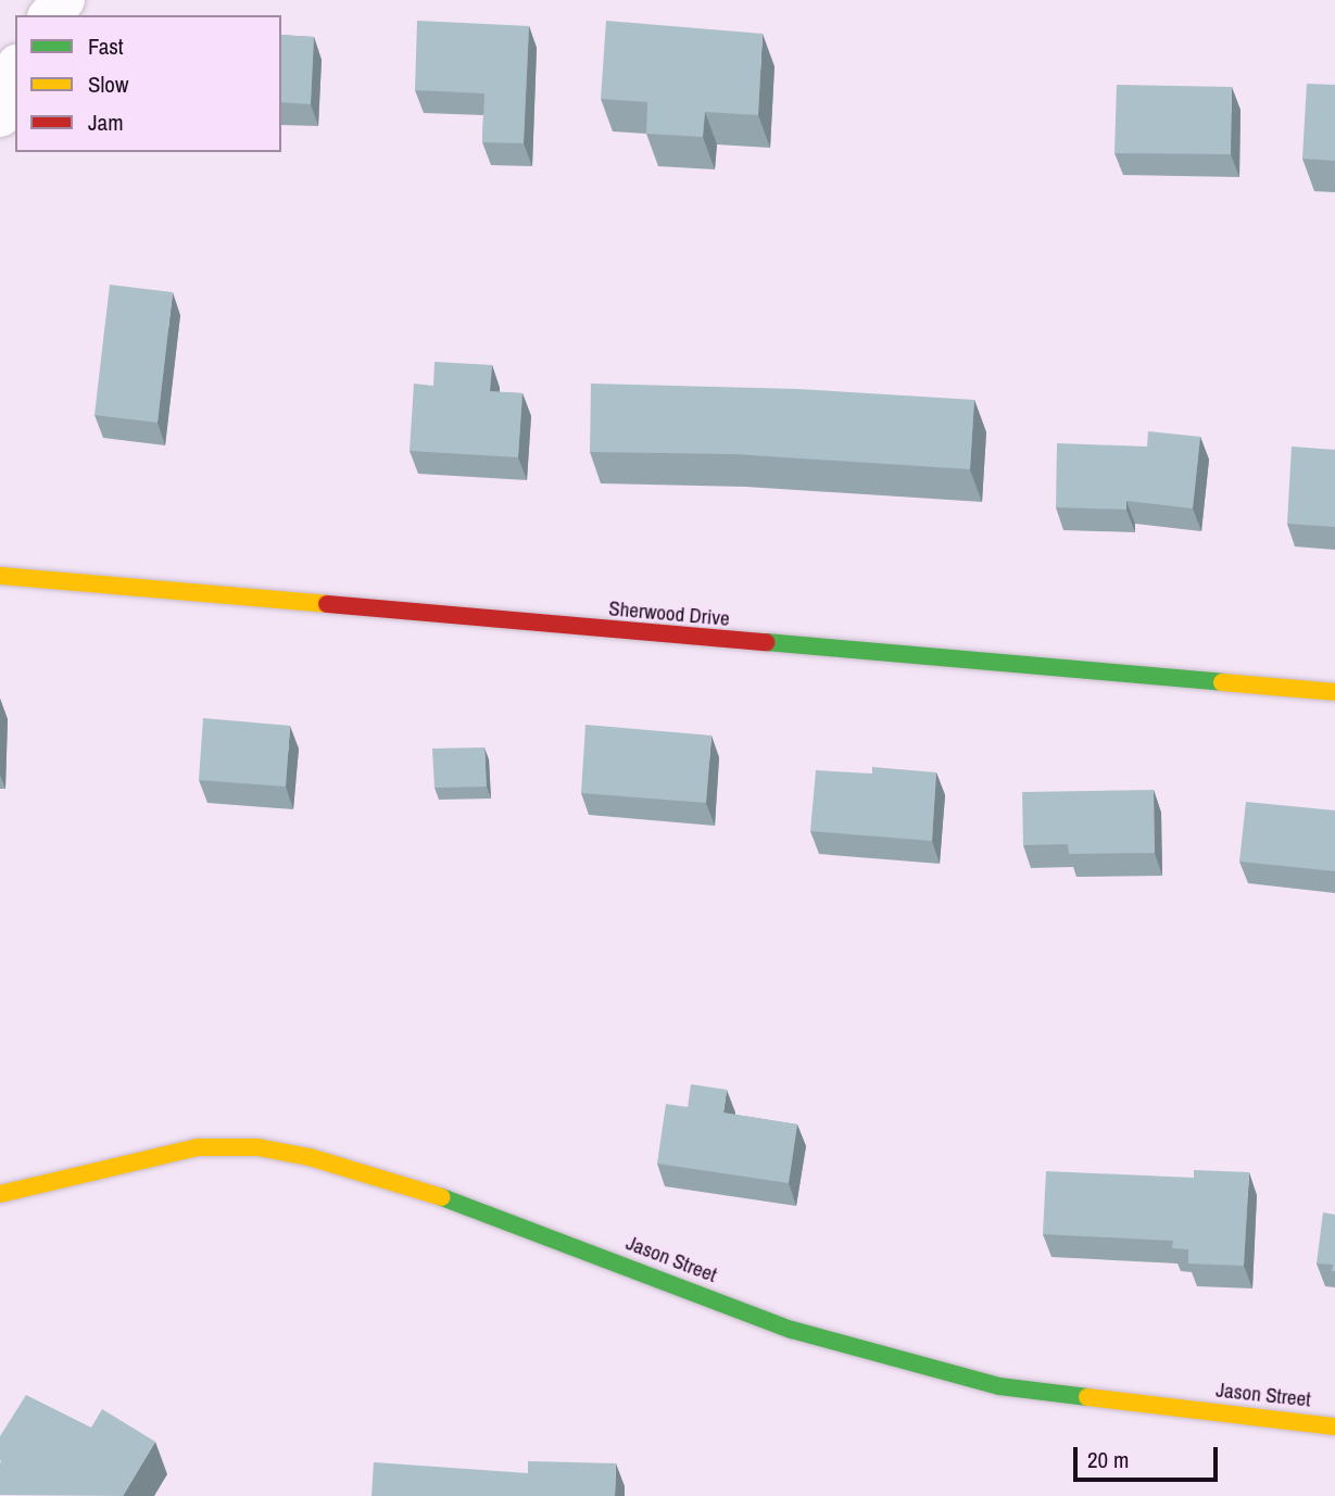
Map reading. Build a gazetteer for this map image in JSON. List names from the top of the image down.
{
  "streets": {
    "street": ["Sherwood Drive", "Jason Street"]
  },
  "legend": ["Fast", "Slow", "Jam"],
  "scale_bar": "20 m"
}
